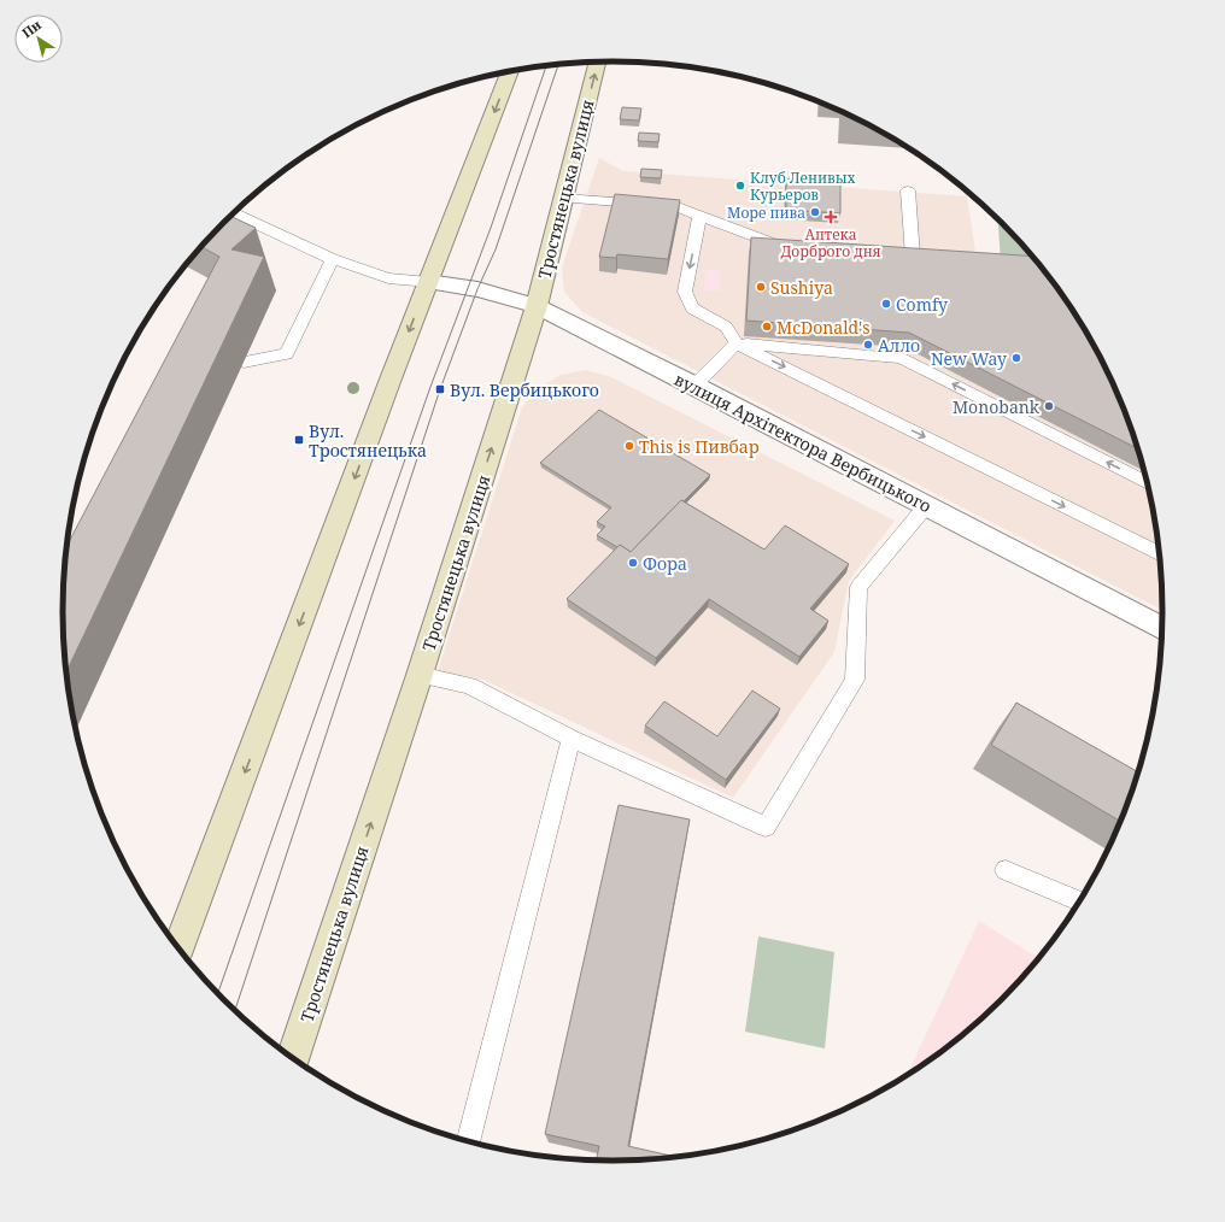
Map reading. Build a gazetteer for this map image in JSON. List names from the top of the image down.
{
  "streets": {
    "main road": ["Тростянецька вулиця"],
    "street": ["вулиця Архітектора Вербицького"]
  },
  "crossings": [
    ["Тростянецька вулиця", "вулиця Архітектора Вербицького"]
  ],
  "places": {
    "other": [
      "Клуб Ленивых Курьеров",
      "Море пива",
      "Sushiya",
      "Comfy",
      "McDonald's",
      "Алло",
      "New Way",
      "Monobank",
      "This is Пивбар",
      "Фора"
    ],
    "health": ["Аптека Дорброго дня"],
    "transit": ["Вул. Вербицького", "Вул. Тростянецька"]
  },
  "north": "top left"
}
